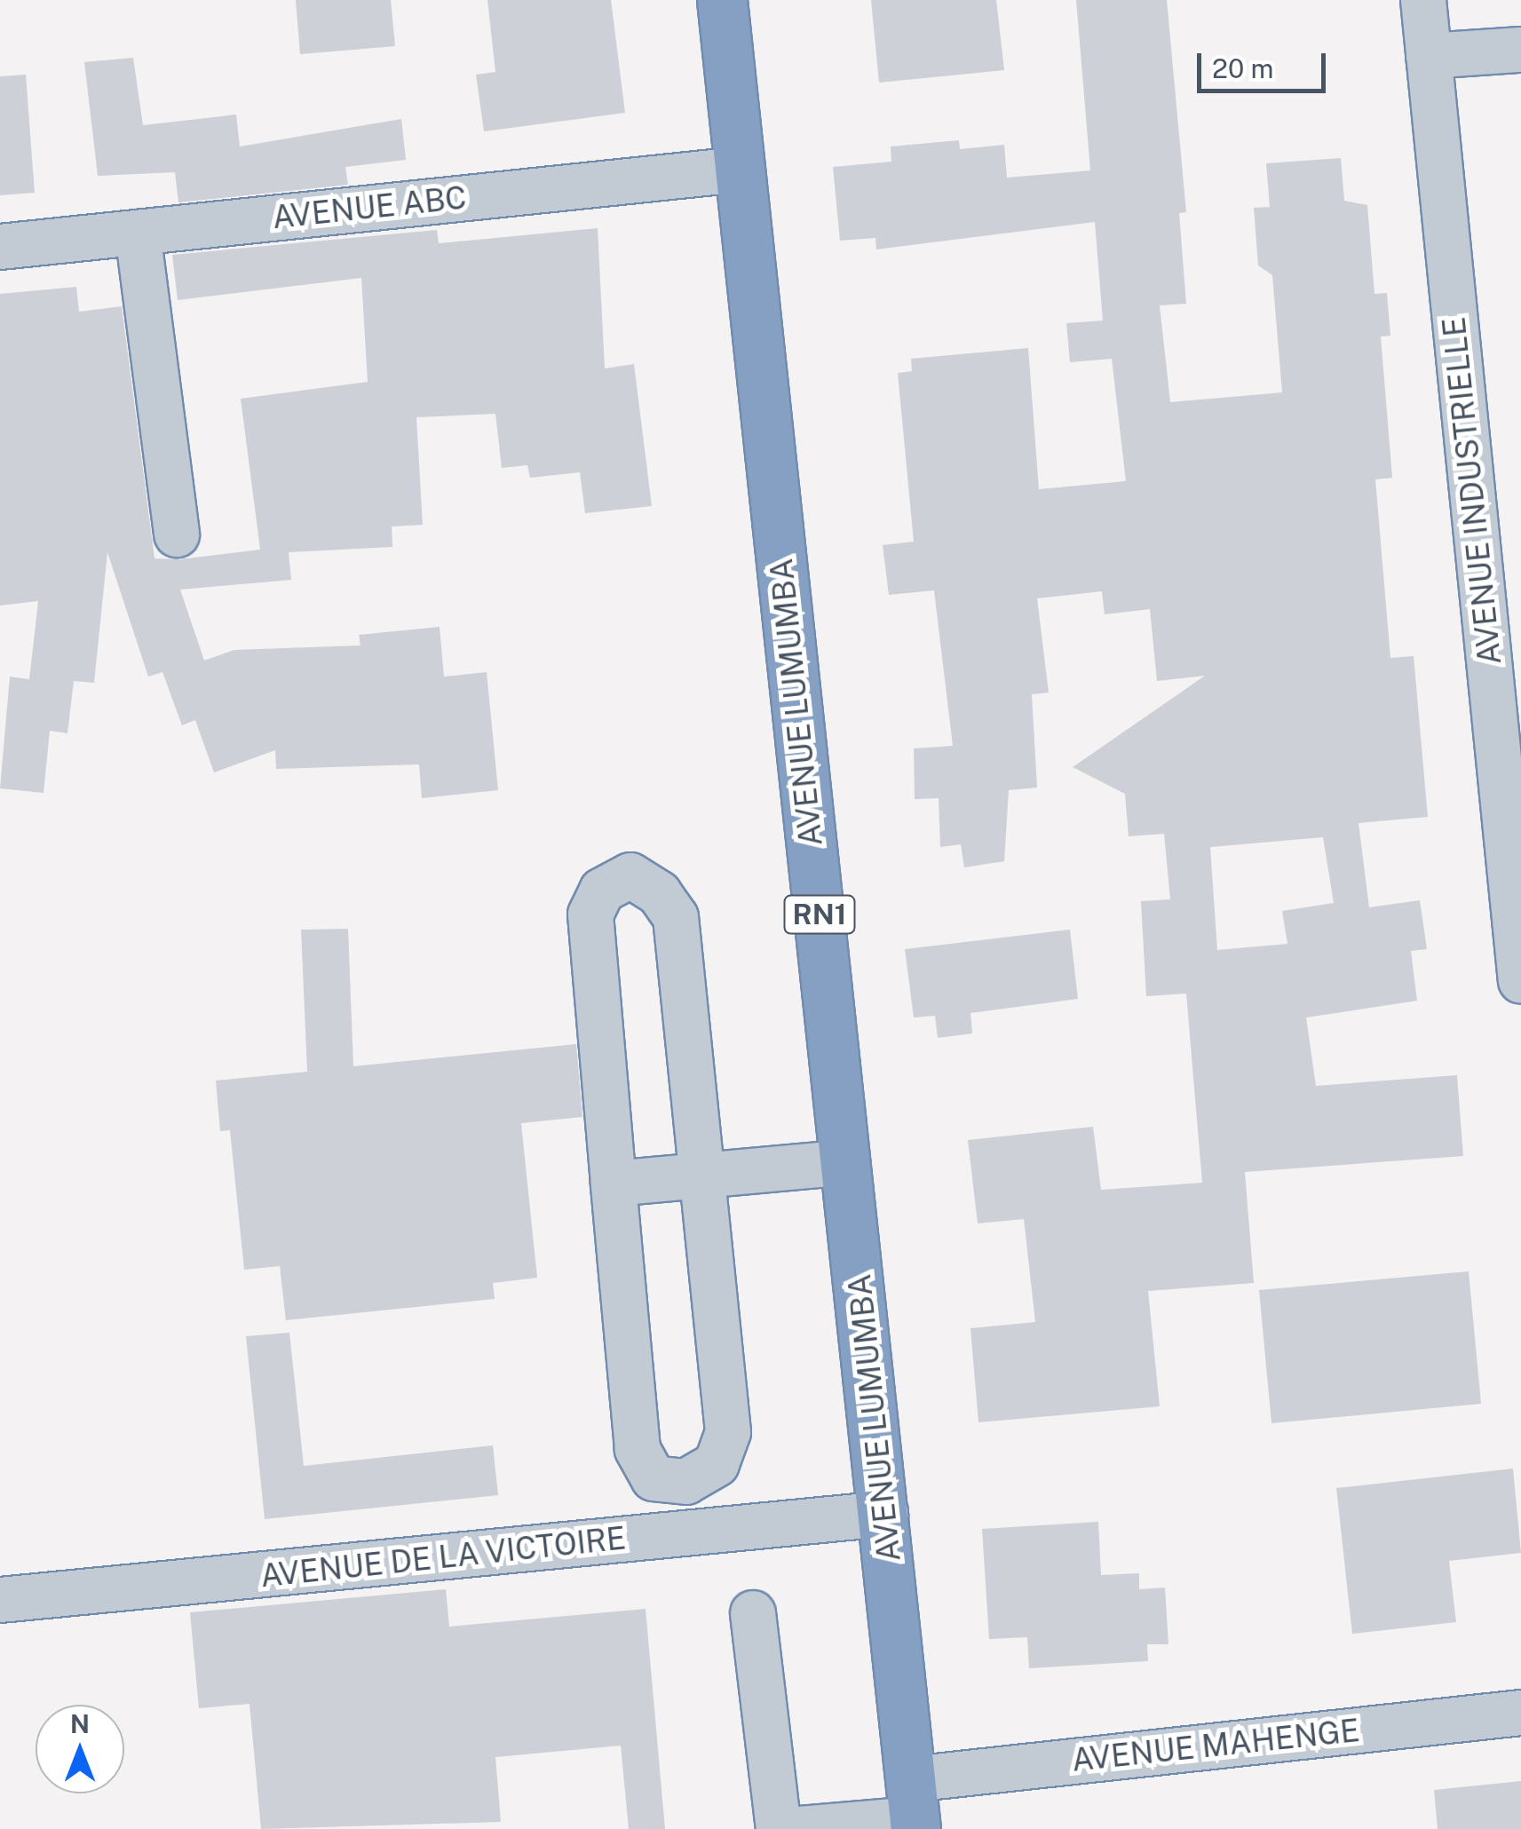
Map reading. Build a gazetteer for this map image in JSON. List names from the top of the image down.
{
  "streets": {
    "highway": ["AVENUE LUMUMBA", "RN1"],
    "street": [
      "AVENUE ABC",
      "AVENUE INDUSTRIELLE",
      "AVENUE DE LA VICTOIRE",
      "AVENUE MAHENGE"
    ]
  },
  "crossings": [
    ["AVENUE ABC", "AVENUE LUMUMBA"],
    ["AVENUE LUMUMBA", "AVENUE DE LA VICTOIRE"],
    ["AVENUE LUMUMBA", "AVENUE MAHENGE"]
  ],
  "scale_bar": "20 m",
  "north": "top"
}
